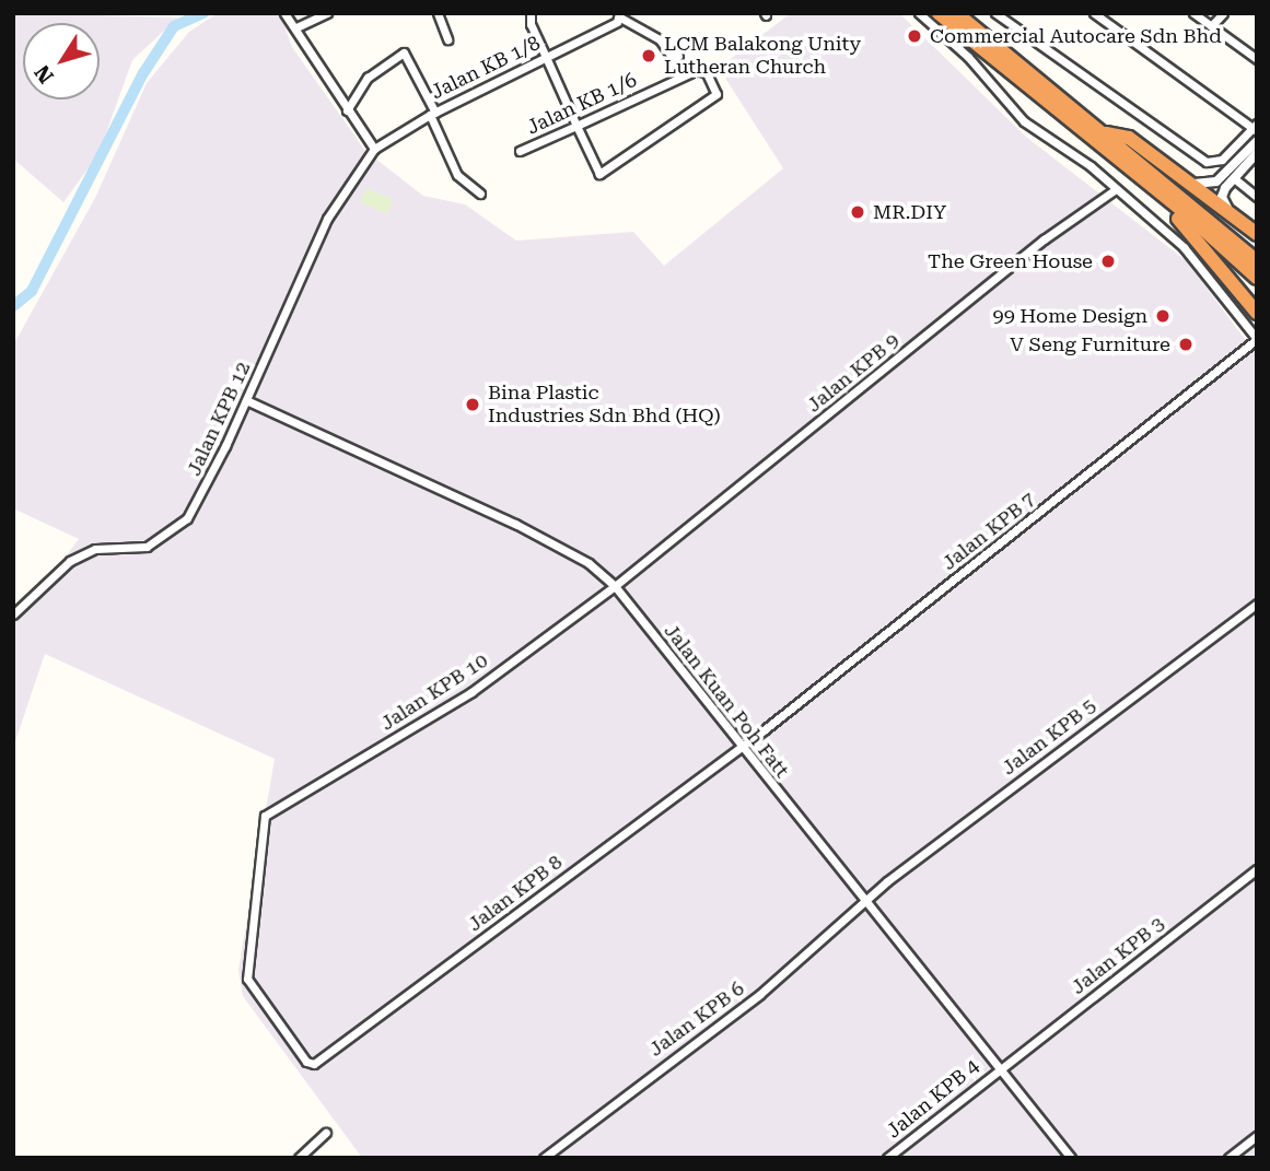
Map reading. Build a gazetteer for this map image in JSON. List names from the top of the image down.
{
  "streets": {
    "street": [
      "Jalan KB 1/8",
      "Jalan KB 1/6",
      "Jalan KPB 9",
      "Jalan KPB 12",
      "Jalan KPB 7",
      "Jalan KPB 10",
      "Jalan Kuan Poh Fatt",
      "Jalan KPB 5",
      "Jalan KPB 8",
      "Jalan KPB 3",
      "Jalan KPB 6",
      "Jalan KPB 4"
    ]
  },
  "crossings": [
    ["Jalan KB 1/8", "Jalan KPB 12"],
    ["Jalan KPB 9", "Jalan KPB 10"],
    ["Jalan KPB 9", "Jalan Kuan Poh Fatt"],
    ["Jalan KPB 12", "Jalan Kuan Poh Fatt"],
    ["Jalan KPB 7", "Jalan Kuan Poh Fatt"],
    ["Jalan KPB 7", "Jalan KPB 8"],
    ["Jalan KPB 10", "Jalan Kuan Poh Fatt"],
    ["Jalan KPB 10", "Jalan KPB 8"],
    ["Jalan Kuan Poh Fatt", "Jalan KPB 5"],
    ["Jalan Kuan Poh Fatt", "Jalan KPB 8"],
    ["Jalan Kuan Poh Fatt", "Jalan KPB 3"],
    ["Jalan Kuan Poh Fatt", "Jalan KPB 6"],
    ["Jalan Kuan Poh Fatt", "Jalan KPB 4"],
    ["Jalan KPB 5", "Jalan KPB 6"],
    ["Jalan KPB 3", "Jalan KPB 4"]
  ],
  "places": [
    "Commercial Autocare Sdn Bhd",
    "LCM Balakong Unity Lutheran Church",
    "MR.DIY",
    "The Green House",
    "99 Home Design",
    "V Seng Furniture",
    "Bina Plastic Industries Sdn Bhd (HQ)"
  ],
  "north": "bottom left"
}
